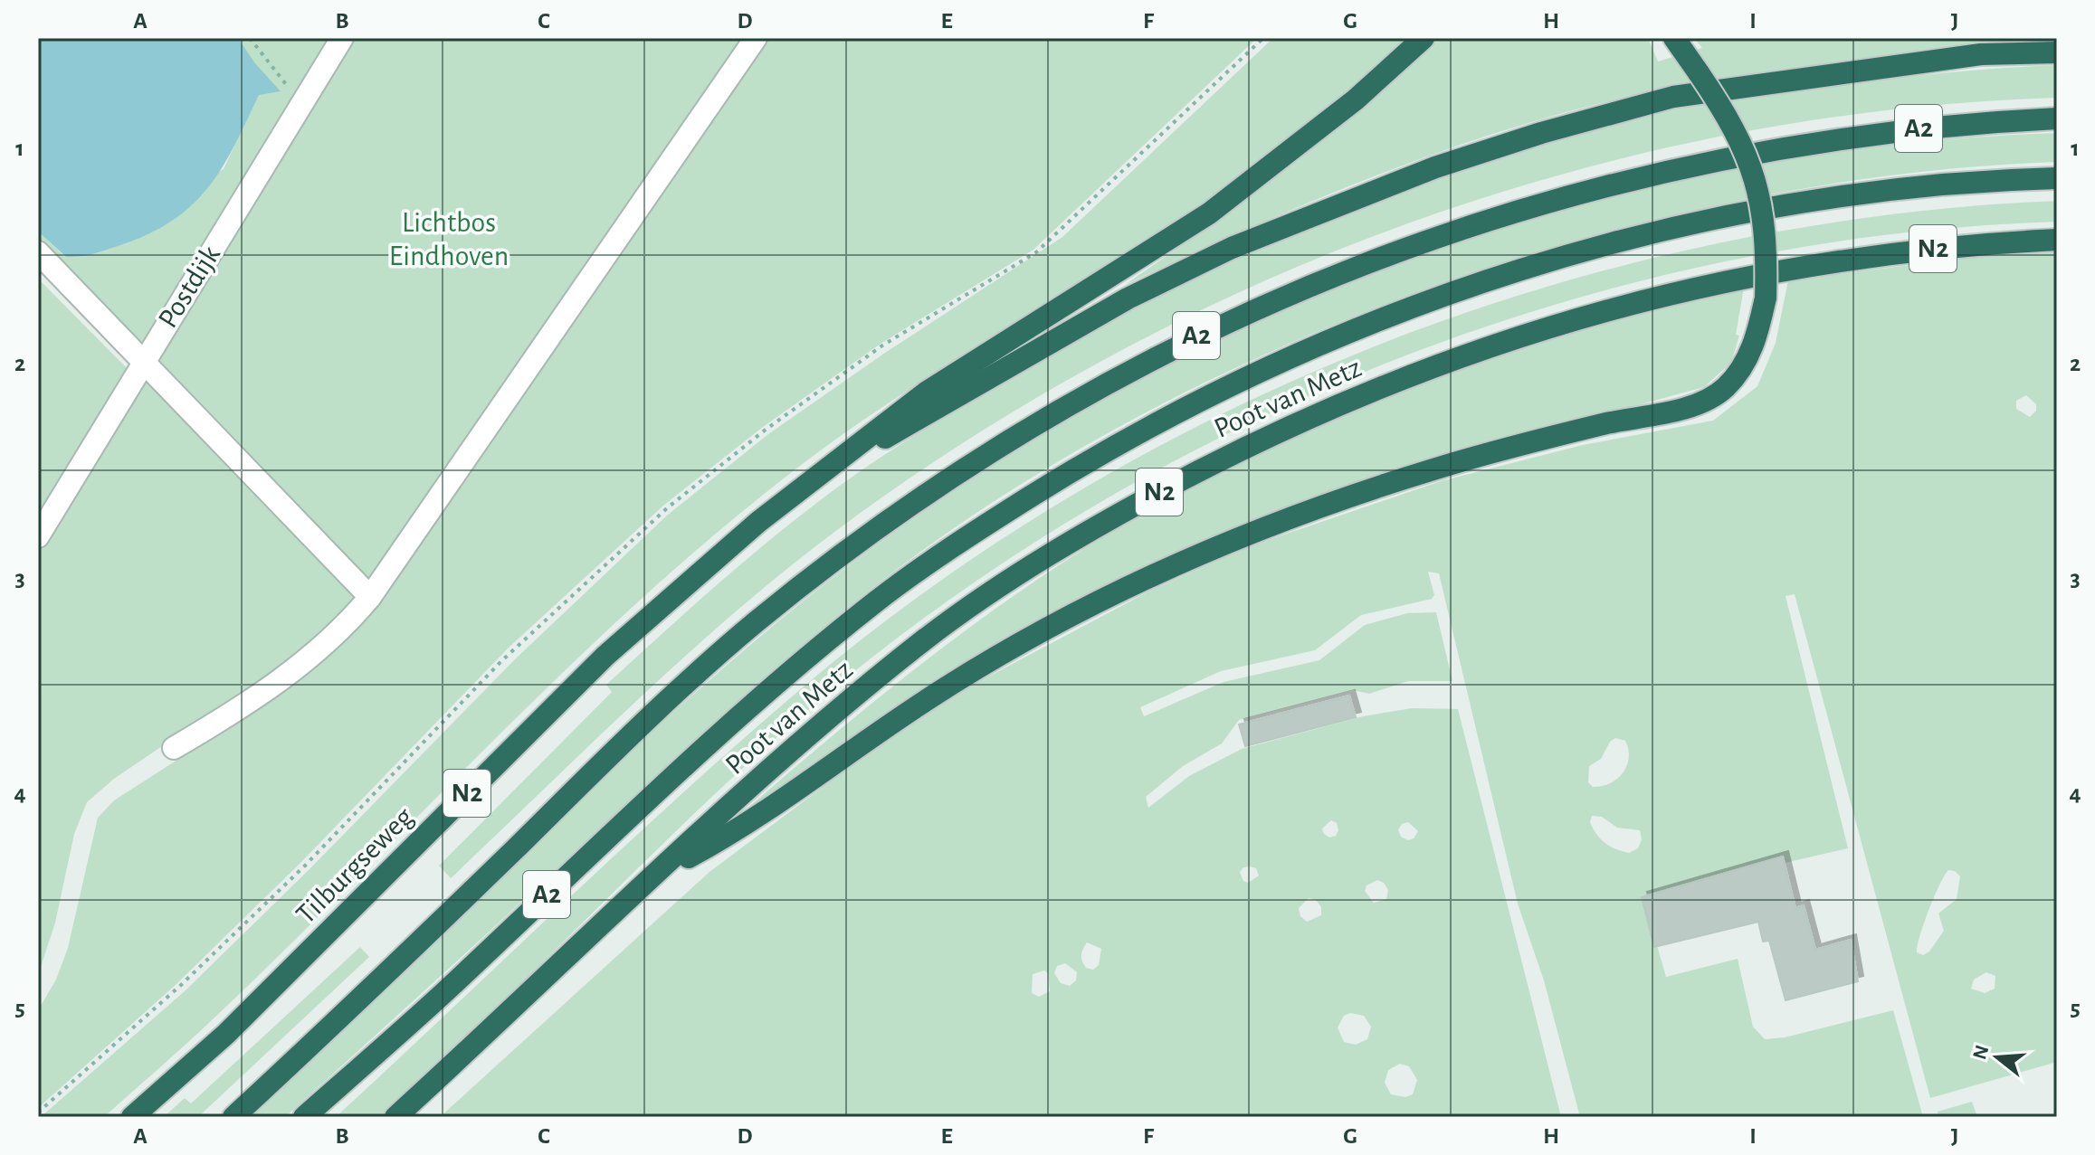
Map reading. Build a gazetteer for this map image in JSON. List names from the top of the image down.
{
  "streets": {
    "highway": [
      "A2",
      "N2",
      "Poot van Metz",
      "Tilburgseweg"
    ],
    "street": ["Postdijk"]
  },
  "crossings": [
    ["N2", "Poot van Metz"],
    ["N2", "Tilburgseweg"]
  ],
  "parks": ["Lichtbos Eindhoven"],
  "north": "left",
  "grid": {
    "columns": [
      "A",
      "B",
      "C",
      "D",
      "E",
      "F",
      "G",
      "H",
      "I",
      "J"
    ],
    "rows": [
      "1",
      "2",
      "3",
      "4",
      "5"
    ]
  }
}
